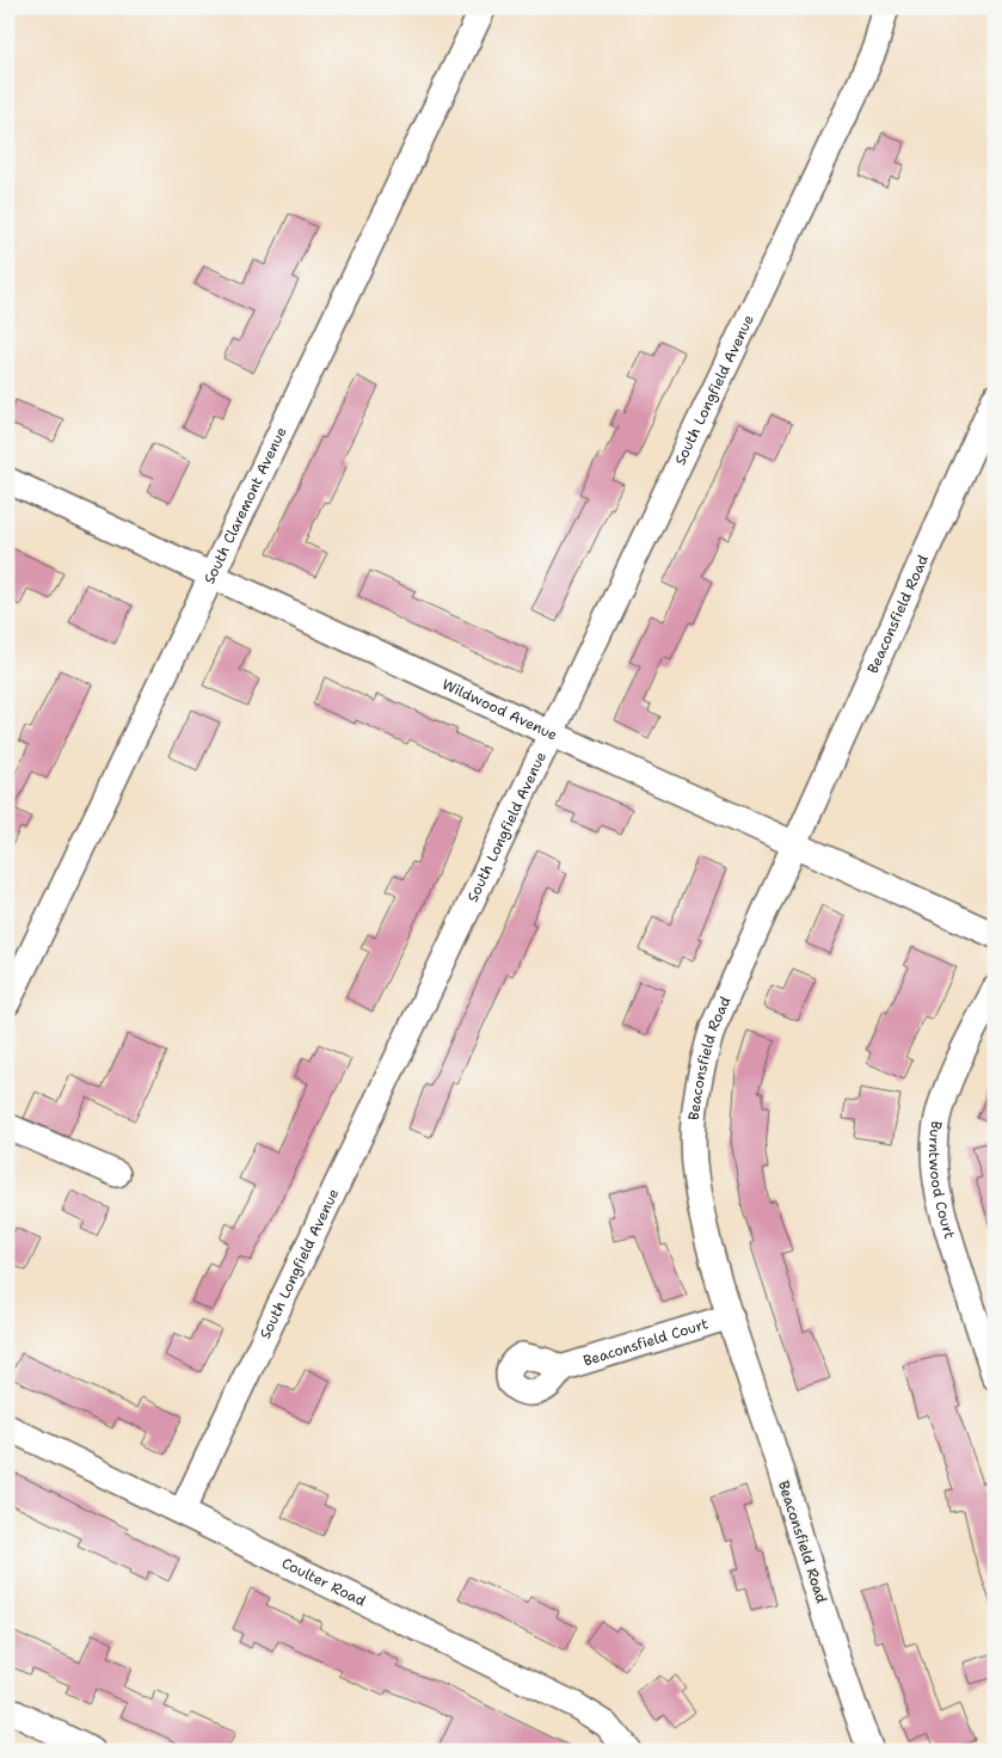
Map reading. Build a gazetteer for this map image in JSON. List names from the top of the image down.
{
  "streets": {
    "street": [
      "South Longfield Avenue",
      "South Claremont Avenue",
      "Beaconsfield Road",
      "Wildwood Avenue",
      "Burntwood Court",
      "Beaconsfield Court",
      "Coulter Road"
    ]
  },
  "crossings": [
    ["South Longfield Avenue", "Wildwood Avenue"],
    ["South Longfield Avenue", "Coulter Road"],
    ["South Claremont Avenue", "Wildwood Avenue"],
    ["Beaconsfield Road", "Wildwood Avenue"],
    ["Beaconsfield Road", "Beaconsfield Court"]
  ]
}
